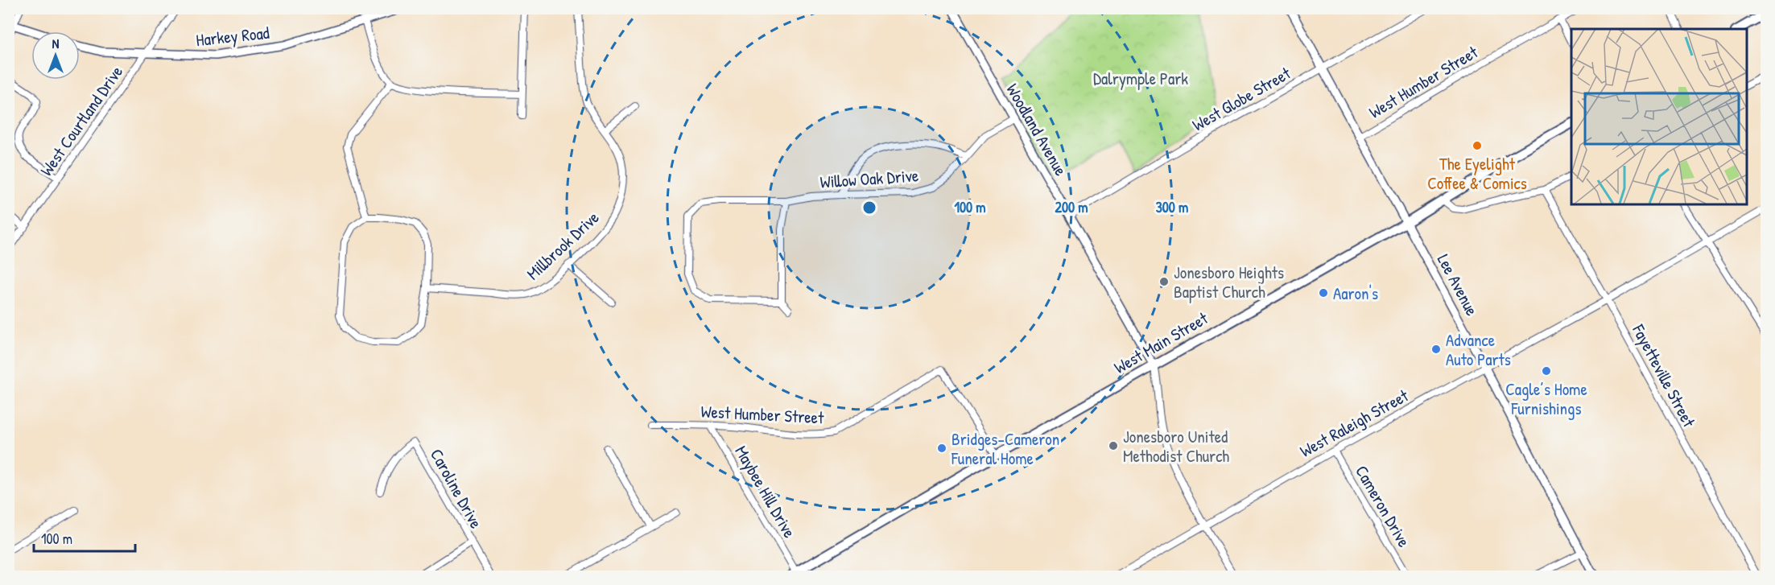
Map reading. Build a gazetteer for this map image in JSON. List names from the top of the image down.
{
  "streets": {
    "main road": ["West Main Street"],
    "street": [
      "Harkey Road",
      "West Humber Street",
      "West Globe Street",
      "West Courtland Drive",
      "Woodland Avenue",
      "Willow Oak Drive",
      "Millbrook Drive",
      "Lee Avenue",
      "Fayetteville Street",
      "West Raleigh Street",
      "Caroline Drive",
      "Maybee Hill Drive",
      "Cameron Drive"
    ]
  },
  "crossings": [
    ["Harkey Road", "West Courtland Drive"],
    ["West Humber Street", "Lee Avenue"],
    ["West Humber Street", "West Main Street"],
    ["West Humber Street", "Maybee Hill Drive"],
    ["West Globe Street", "Woodland Avenue"],
    ["West Globe Street", "Lee Avenue"],
    ["Woodland Avenue", "Willow Oak Drive"],
    ["Woodland Avenue", "West Main Street"],
    ["Lee Avenue", "West Main Street"],
    ["Lee Avenue", "West Raleigh Street"],
    ["West Main Street", "Maybee Hill Drive"],
    ["Fayetteville Street", "West Raleigh Street"],
    ["West Raleigh Street", "Cameron Drive"]
  ],
  "parks": ["Dalrymple Park"],
  "places": [
    "The Eyelight Coffee & Comics",
    "Jonesboro Heights Baptist Church",
    "Aaron's",
    "Advance Auto Parts",
    "Cagle’s Home Furnishings",
    "Jonesboro United Methodist Church",
    "Bridges-Cameron Funeral Home"
  ],
  "scale_bar": "100 m",
  "north": "top",
  "rings": ["100 m", "200 m", "300 m"]
}
